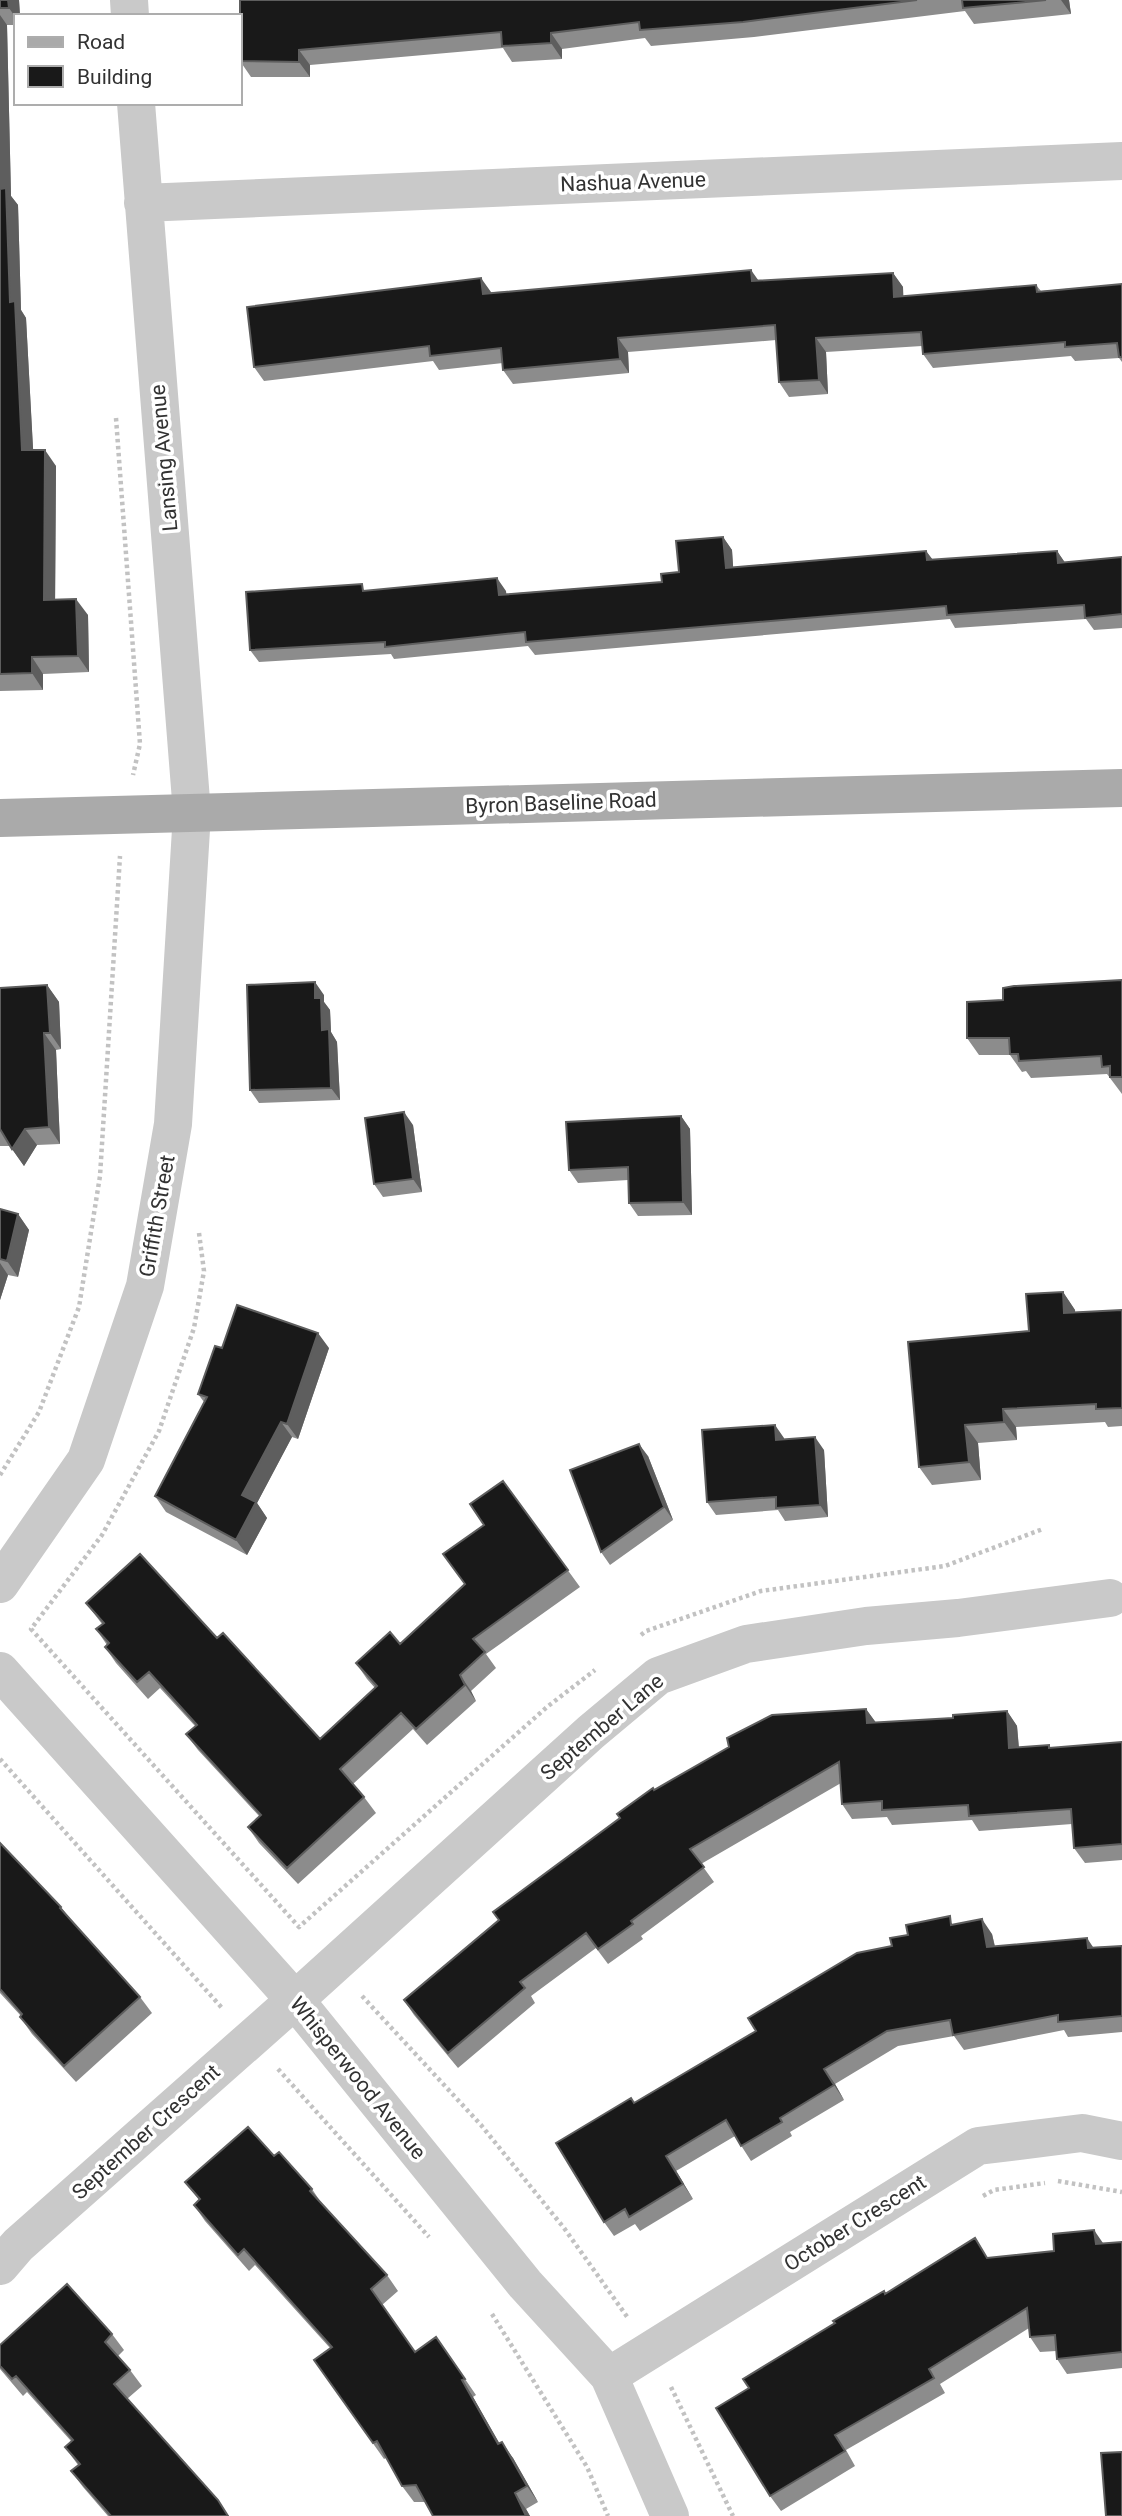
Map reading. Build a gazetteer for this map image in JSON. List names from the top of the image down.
{
  "streets": {
    "main road": ["Byron Baseline Road"],
    "street": [
      "Nashua Avenue",
      "Lansing Avenue",
      "Griffith Street",
      "September Lane",
      "Whisperwood Avenue",
      "September Crescent",
      "October Crescent"
    ]
  },
  "crossings": [
    ["Nashua Avenue", "Lansing Avenue"],
    ["Lansing Avenue", "Byron Baseline Road"],
    ["Lansing Avenue", "Griffith Street"],
    ["Byron Baseline Road", "Griffith Street"],
    ["September Lane", "Whisperwood Avenue"],
    ["September Lane", "September Crescent"],
    ["Whisperwood Avenue", "September Crescent"],
    ["Whisperwood Avenue", "October Crescent"]
  ],
  "legend": ["Road", "Building"]
}
